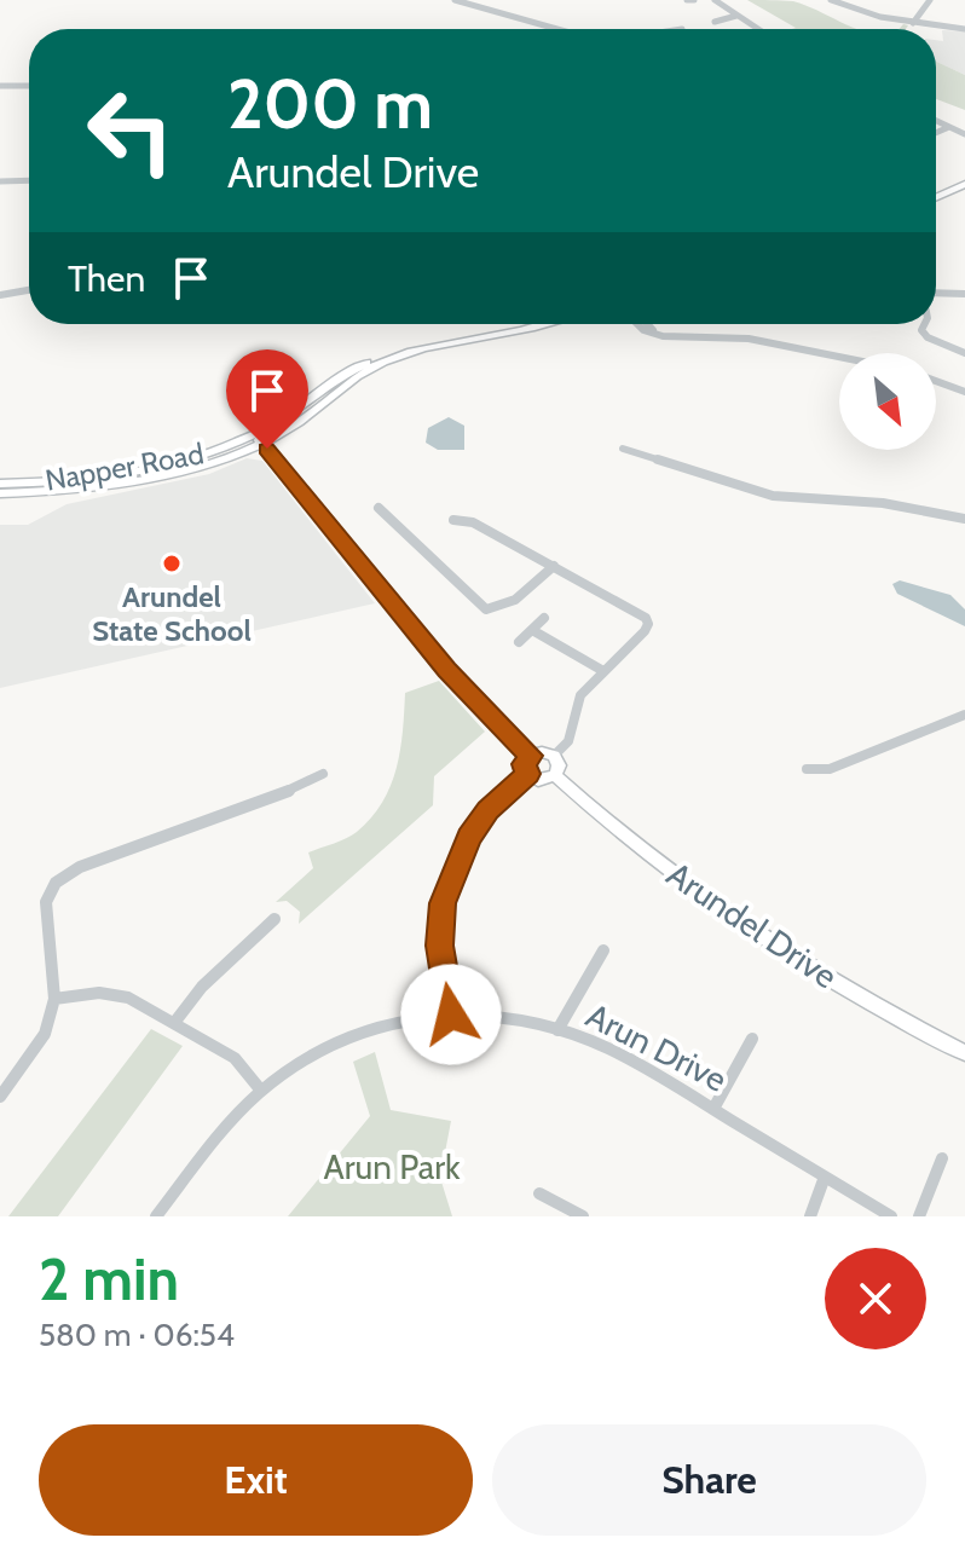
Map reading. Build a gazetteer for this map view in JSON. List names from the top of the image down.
{
  "streets": {
    "main road": ["Napper Road", "Arundel Drive"],
    "street": ["Arun Drive"]
  },
  "parks": ["Arun Park"],
  "places": ["Arundel State School"],
  "north": "bottom right",
  "page": {
    "turn": ["200 m", "Arundel Drive"],
    "then": "Then",
    "heading": ["2 min", "580 m · 06:54"],
    "buttons": ["Exit", "Share"]
  }
}
